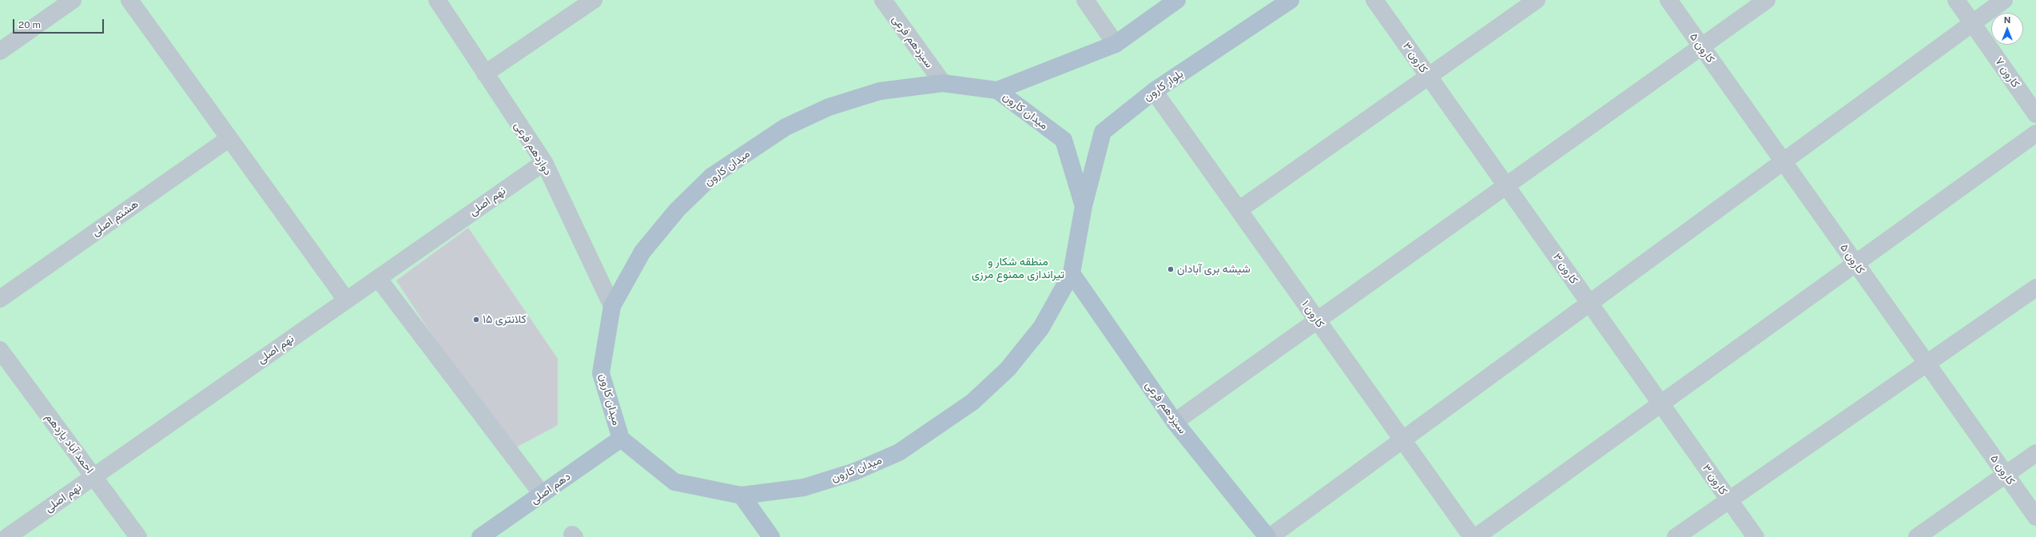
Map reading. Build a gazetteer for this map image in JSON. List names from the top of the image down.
{
  "streets": {
    "main road": [
      "سیزدهم فرعی",
      "بلوار کارون",
      "میدان کارون",
      "دهم اصلی"
    ],
    "street": [
      "کارون ۵",
      "کارون ۳",
      "کارون ۷",
      "دوازدهم فرعی",
      "نهم اصلی",
      "هشتم اصلی",
      "کارون ۱",
      "احمد آباد یازدهم"
    ]
  },
  "crossings": [
    ["سیزدهم فرعی", "میدان کارون"],
    ["بلوار کارون", "میدان کارون"],
    ["بلوار کارون", "کارون ۱"],
    ["میدان کارون", "دوازدهم فرعی"],
    ["میدان کارون", "دهم اصلی"],
    ["دوازدهم فرعی", "نهم اصلی"],
    ["نهم اصلی", "احمد آباد یازدهم"]
  ],
  "parks": ["منطقه شکار و تیراندازی ممنوع مرزی"],
  "places": ["شیشه بری آبادان", "کلانتری ۱۵"],
  "scale_bar": "20 m",
  "north": "top"
}
